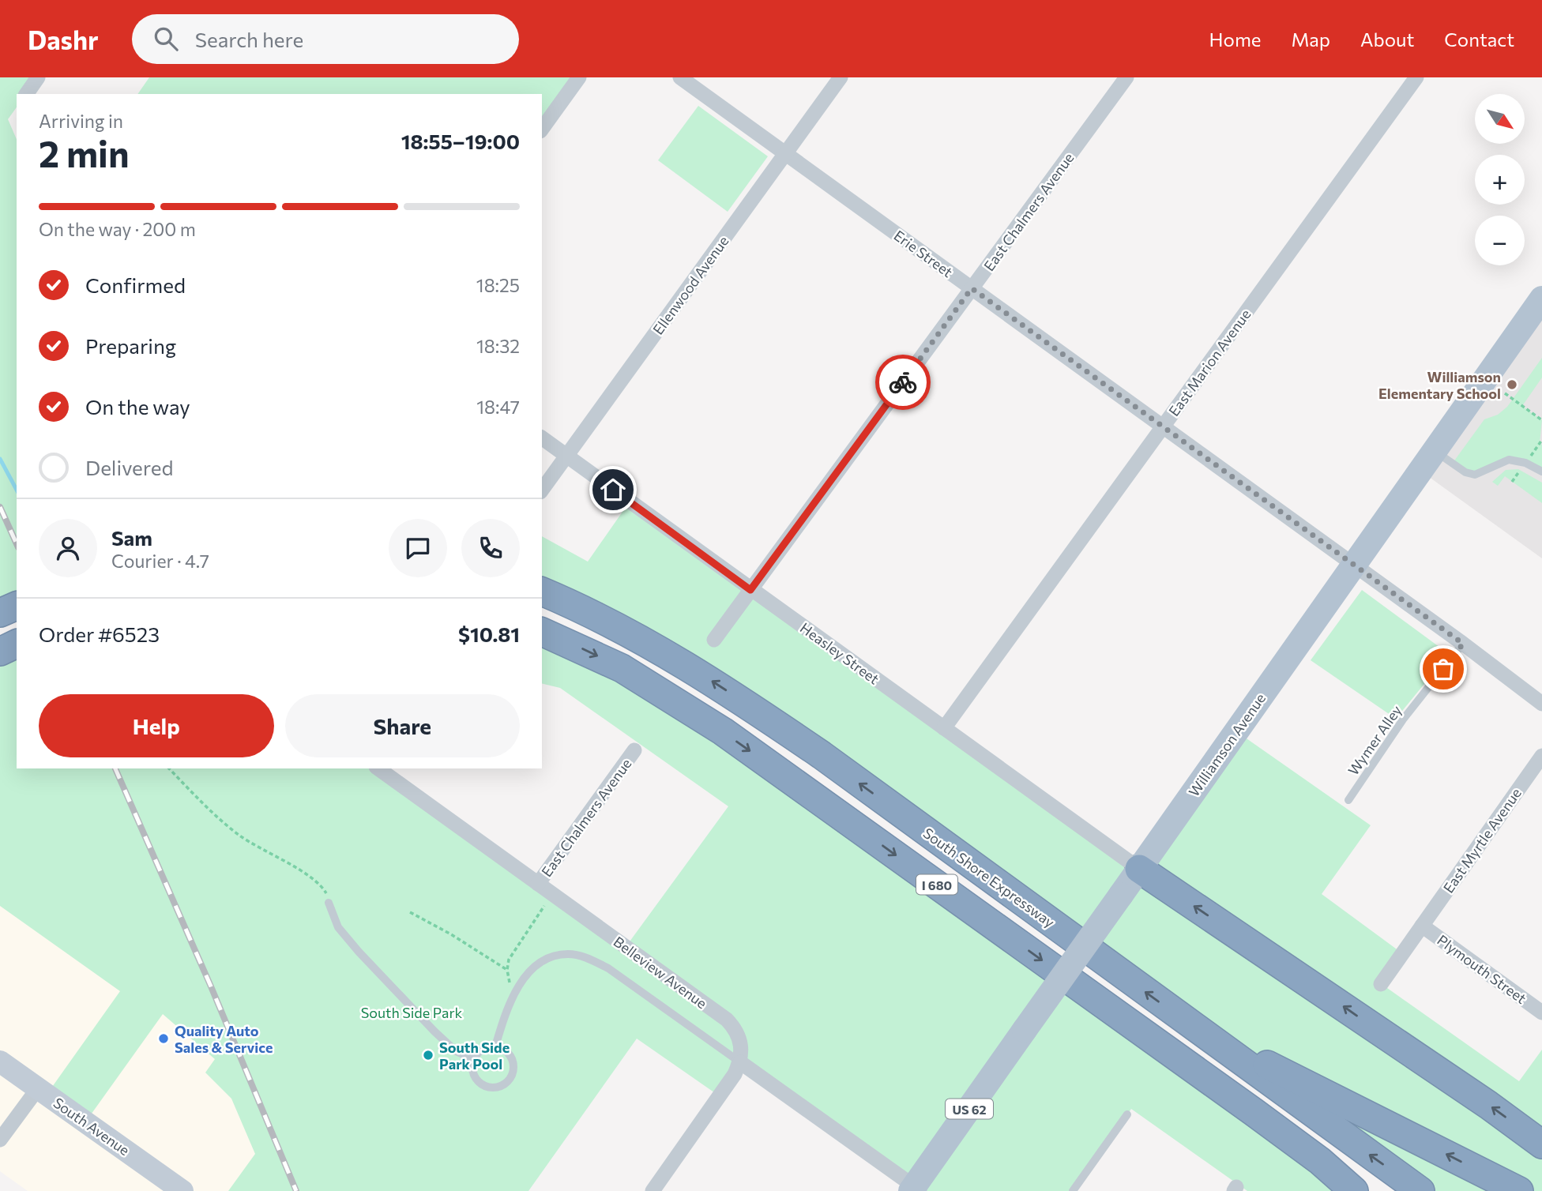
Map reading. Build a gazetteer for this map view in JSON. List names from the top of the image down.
{
  "streets": {
    "highway": ["South Shore Expressway", "I 680"],
    "main road": ["Williamson Avenue", "US 62", "South Avenue"],
    "street": [
      "East Chalmers Avenue",
      "Erie Street",
      "Ellenwood Avenue",
      "East Marion Avenue",
      "Heasley Street",
      "East Myrtle Avenue",
      "Plymouth Street",
      "Belleview Avenue"
    ],
    "lane": ["Wymer Alley"]
  },
  "crossings": [
    ["East Chalmers Avenue", "Erie Street"],
    ["East Chalmers Avenue", "Heasley Street"],
    ["East Chalmers Avenue", "Belleview Avenue"],
    ["Erie Street", "Ellenwood Avenue"],
    ["Erie Street", "East Marion Avenue"],
    ["Erie Street", "Wymer Alley"],
    ["Erie Street", "Williamson Avenue"],
    ["Ellenwood Avenue", "Heasley Street"],
    ["East Marion Avenue", "Heasley Street"],
    ["Heasley Street", "Williamson Avenue"],
    ["East Myrtle Avenue", "Plymouth Street"]
  ],
  "parks": ["South Side Park"],
  "places": ["Williamson Elementary School", "Quality Auto Sales & Service", "South Side Park Pool"],
  "north": "bottom right",
  "page": {
    "header": "Dashr",
    "search": "Search here",
    "nav": [
      "Home",
      "Map",
      "About",
      "Contact"
    ],
    "map_buttons": ["+", "−"],
    "heading": ["2 min", "Arriving in", "18:55–19:00"],
    "panel": [
      "Sam",
      "Courier · 4.7",
      "Order #6523",
      "$10.81"
    ],
    "bar": "On the way · 200 m",
    "list": [
      ["Confirmed", "18:25"],
      ["Preparing", "18:32"],
      ["On the way", "18:47"],
      "Delivered"
    ],
    "buttons": ["Help", "Share"]
  }
}
